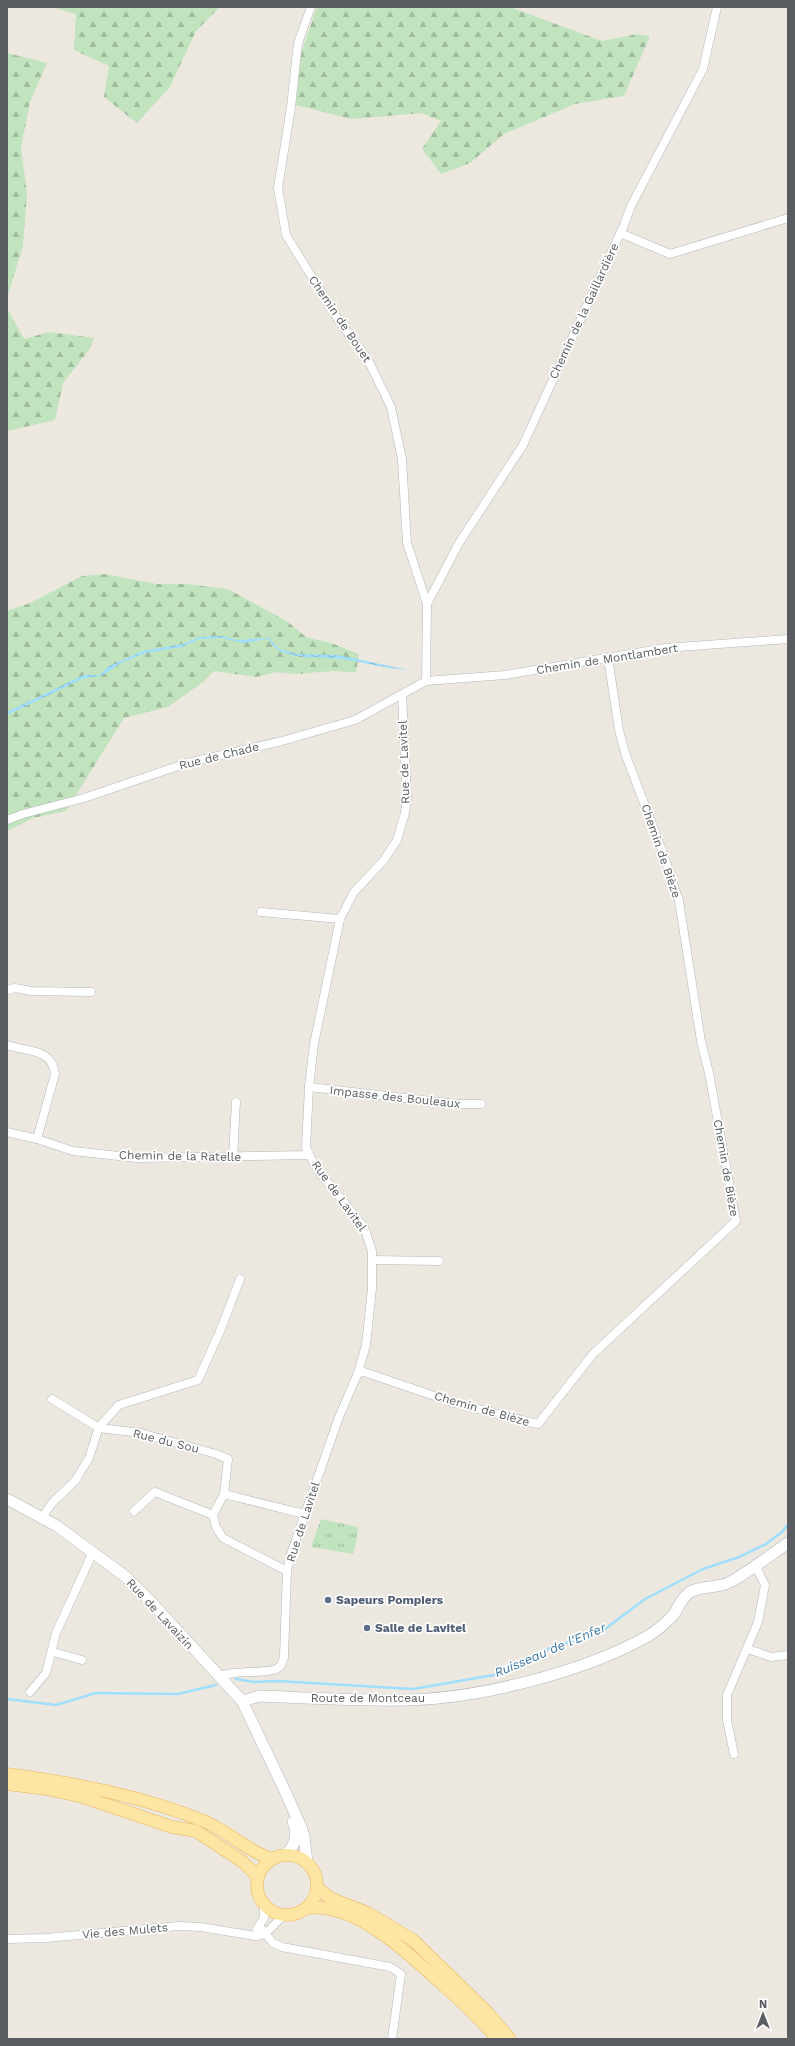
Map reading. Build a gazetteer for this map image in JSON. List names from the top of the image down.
{
  "streets": {
    "street": [
      "Chemin de la Gaillardière",
      "Chemin de Bouet",
      "Chemin de Montlambert",
      "Rue de Chade",
      "Rue de Lavitel",
      "Chemin de Bièze",
      "Impasse des Bouleaux",
      "Chemin de la Ratelle",
      "Rue du Sou",
      "Rue de Lavaizin",
      "Route de Montceau",
      "Vie des Mulets"
    ]
  },
  "crossings": [
    ["Chemin de la Gaillardière", "Chemin de Bouet"],
    ["Chemin de Bouet", "Chemin de Montlambert"],
    ["Chemin de Bouet", "Rue de Chade"],
    ["Chemin de Montlambert", "Rue de Chade"],
    ["Chemin de Montlambert", "Chemin de Bièze"],
    ["Rue de Chade", "Rue de Lavitel"],
    ["Rue de Lavitel", "Chemin de Bièze"],
    ["Rue de Lavitel", "Impasse des Bouleaux"],
    ["Rue de Lavitel", "Chemin de la Ratelle"],
    ["Rue de Lavitel", "Rue de Lavaizin"],
    ["Rue de Lavaizin", "Route de Montceau"]
  ],
  "water": ["Ruisseau de l'Enfer"],
  "places": ["Sapeurs Pompiers", "Salle de Lavitel"],
  "north": "top"
}
